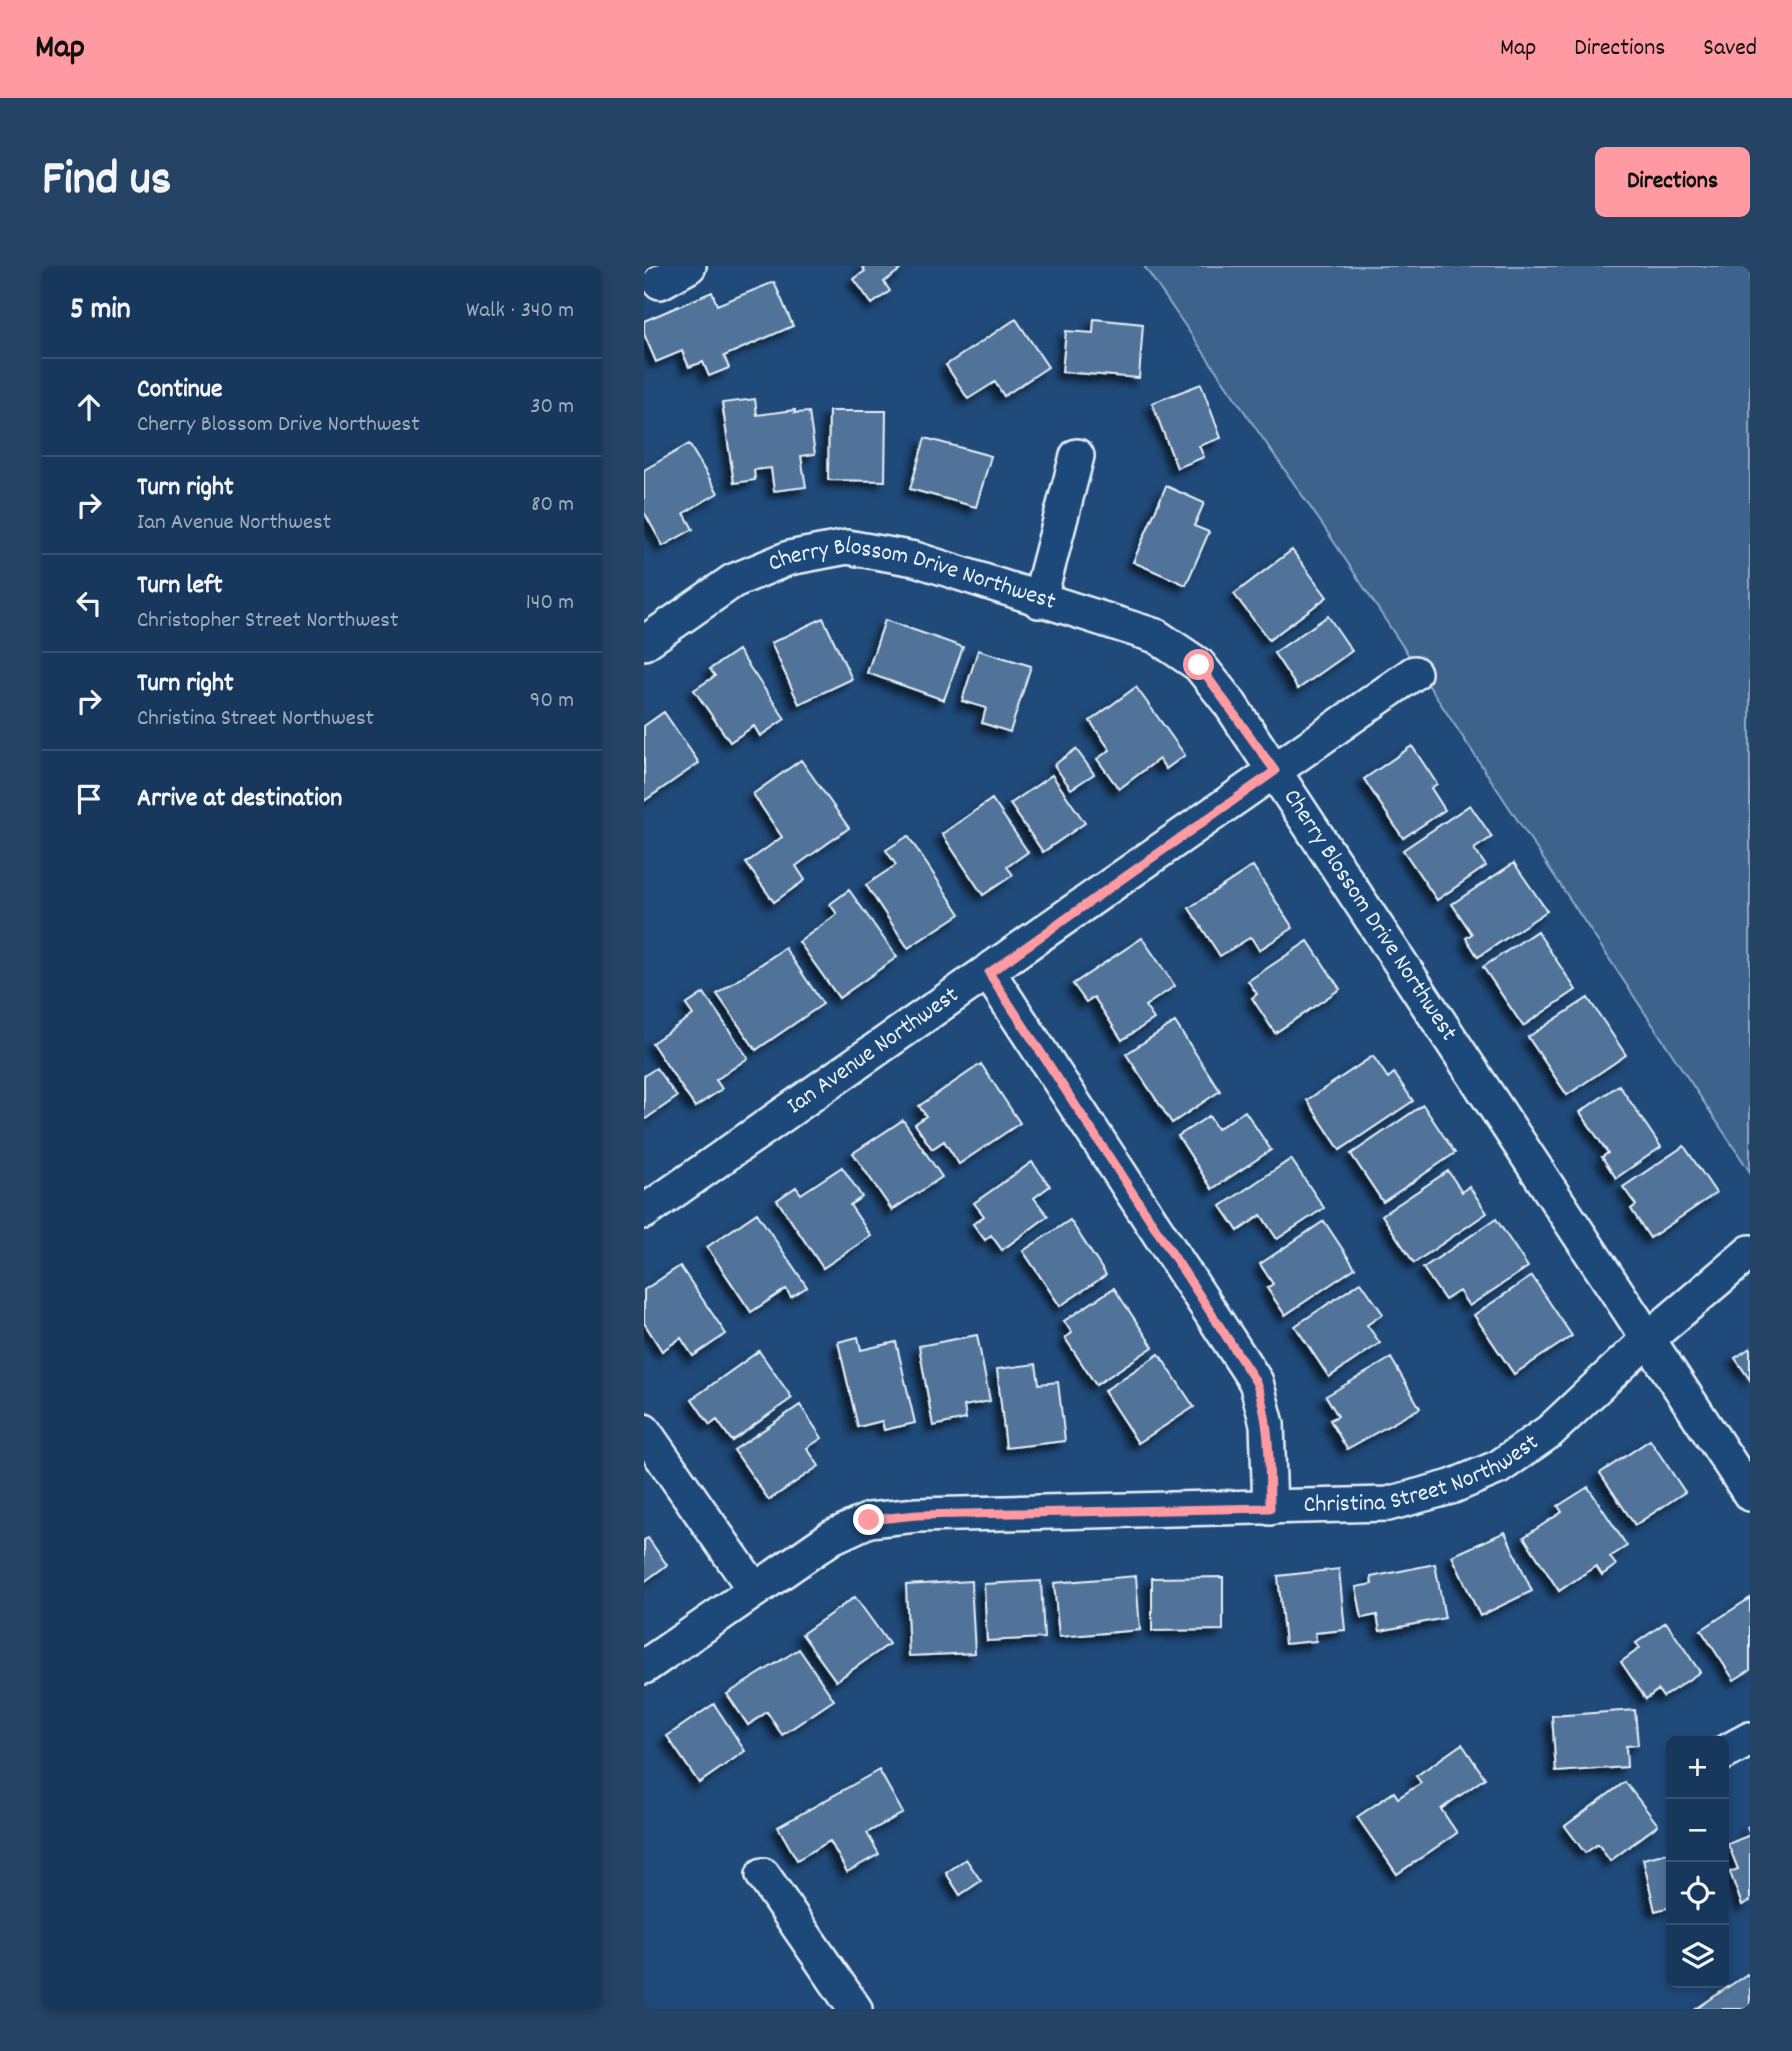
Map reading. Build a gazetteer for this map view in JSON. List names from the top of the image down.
{
  "streets": {
    "street": ["Cherry Blossom Drive Northwest", "Ian Avenue Northwest", "Christina Street Northwest"]
  },
  "crossings": [
    ["Cherry Blossom Drive Northwest", "Ian Avenue Northwest"],
    ["Cherry Blossom Drive Northwest", "Christina Street Northwest"]
  ],
  "page": {
    "header": "Map",
    "nav": ["Map", "Directions", "Saved"],
    "title": "Find us",
    "buttons": "Directions",
    "heading": ["5 min", "Walk · 340 m"],
    "list": [
      ["Continue", "Cherry Blossom Drive Northwest", "30 m"],
      ["Turn right", "Ian Avenue Northwest", "80 m"],
      ["Turn left", "Christopher Street Northwest", "140 m"],
      ["Turn right", "Christina Street Northwest", "90 m"],
      "Arrive at destination"
    ],
    "map_buttons": ["+", "−"]
  }
}
